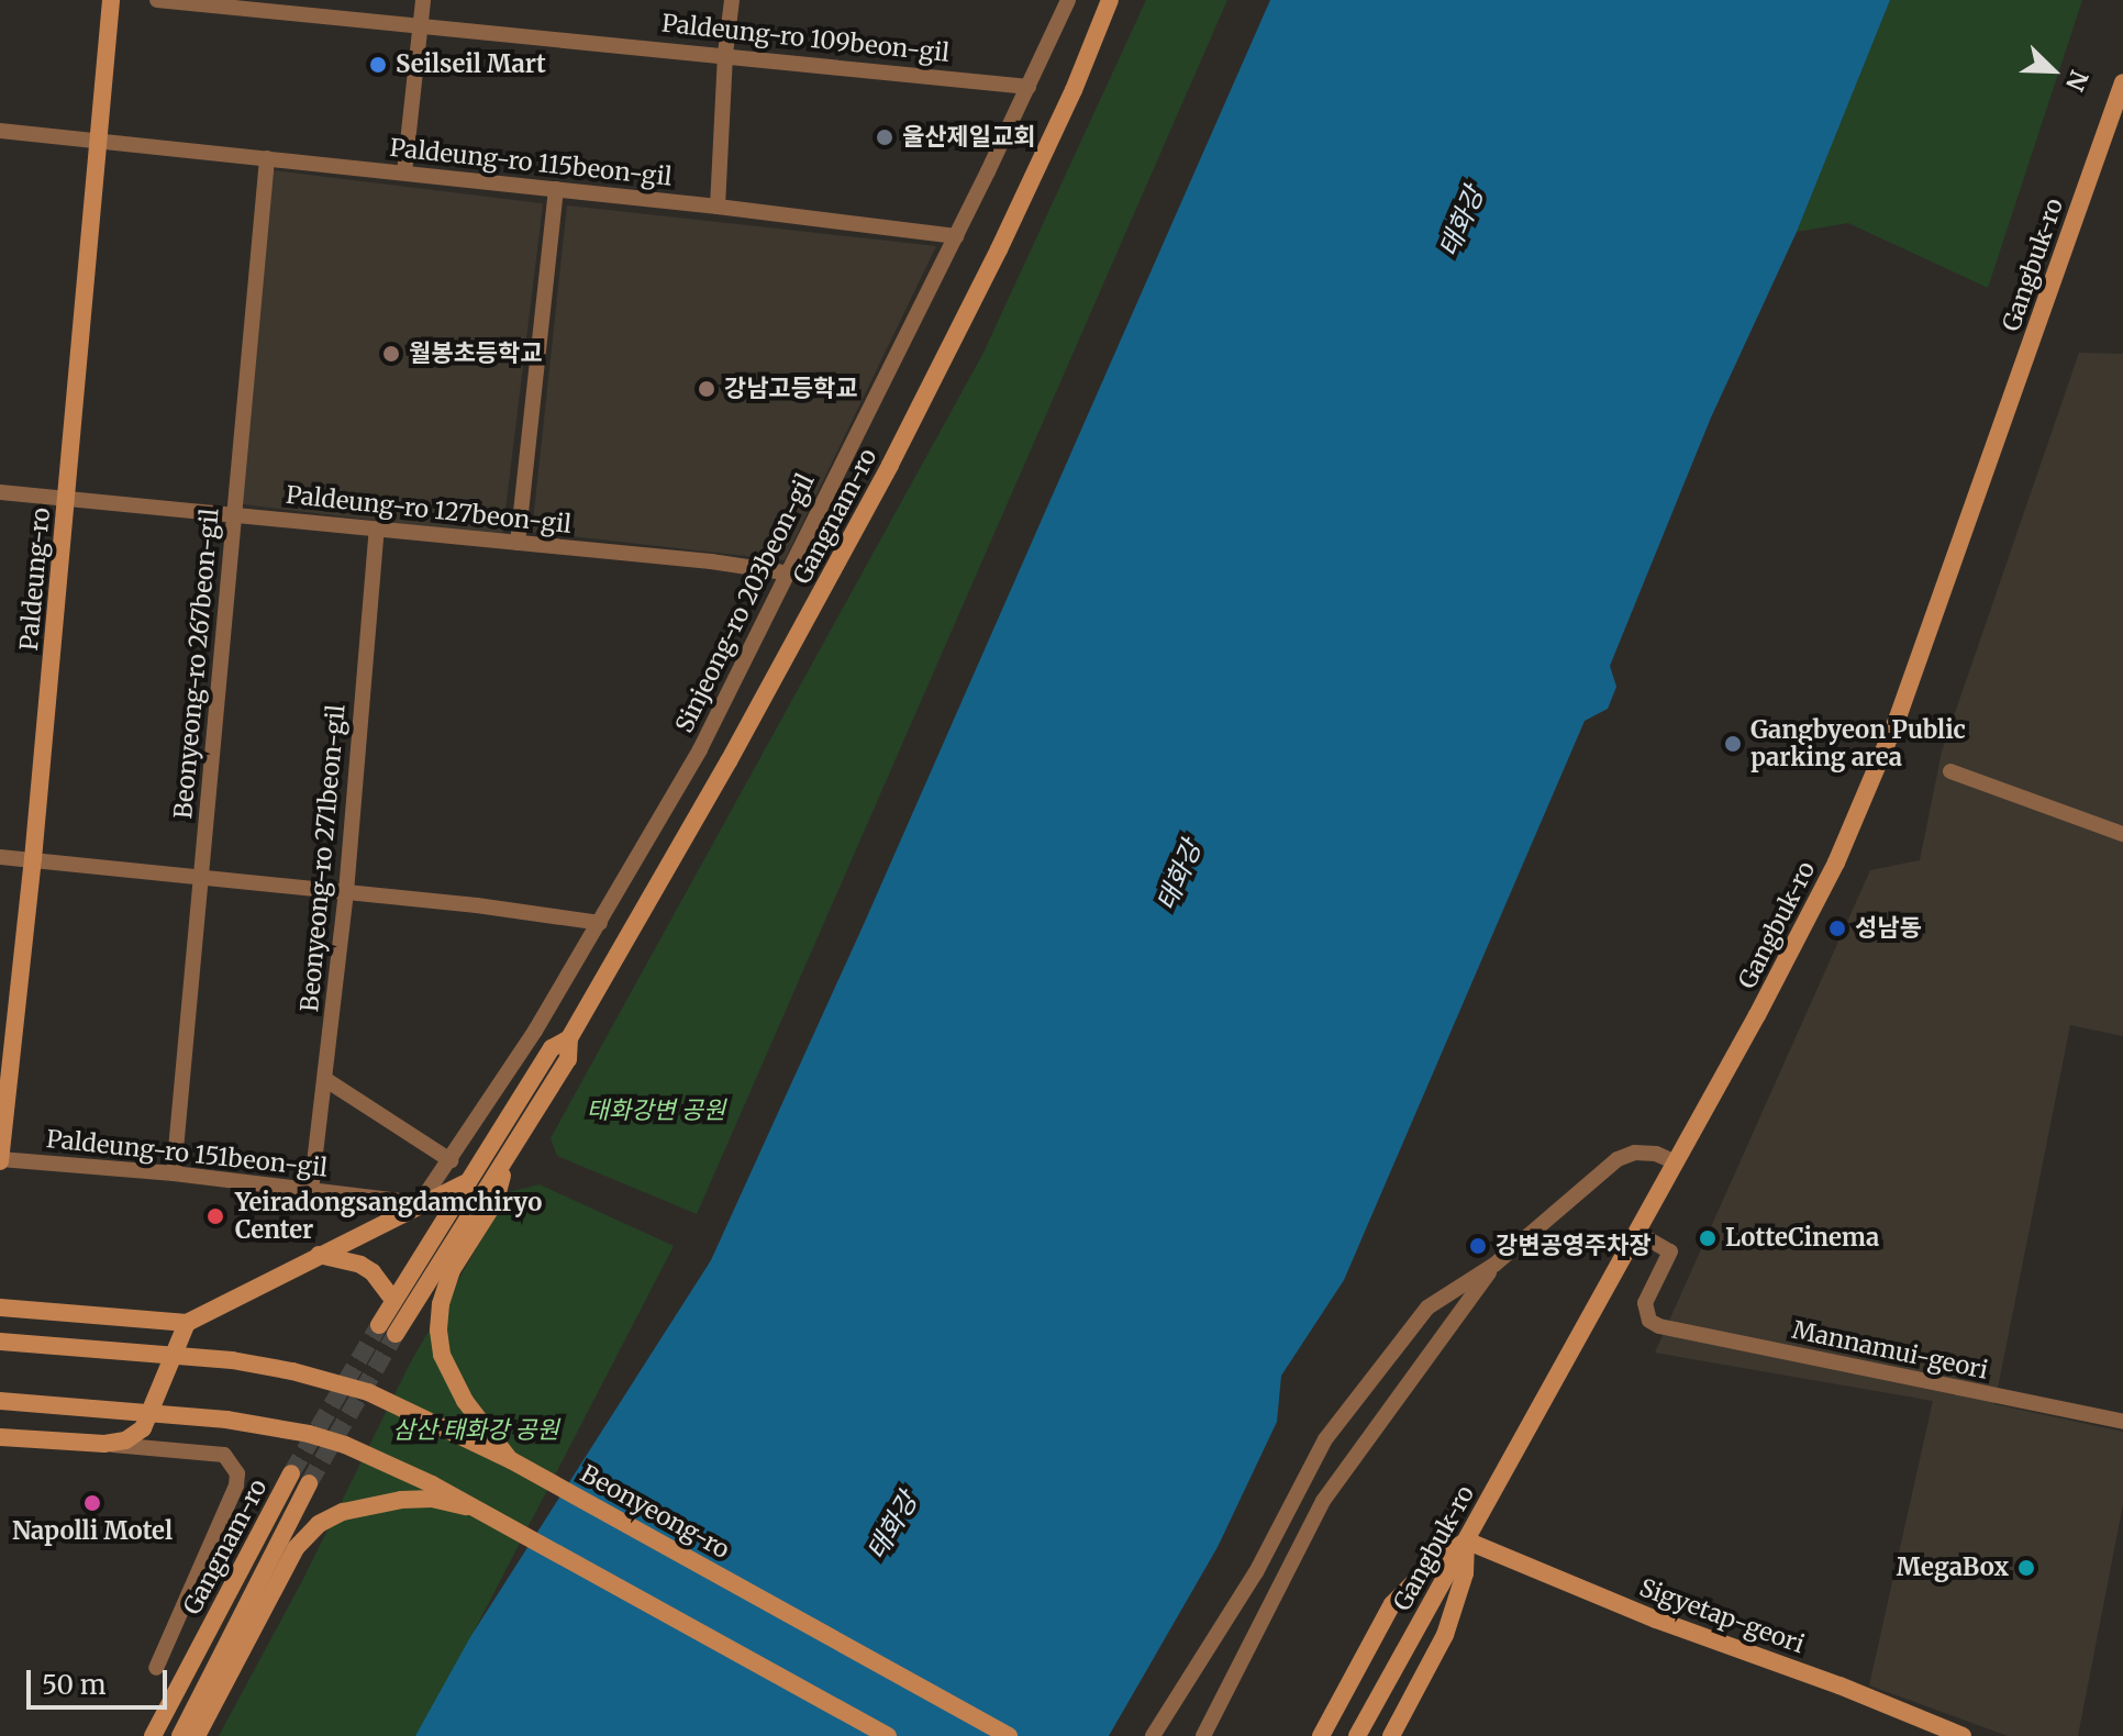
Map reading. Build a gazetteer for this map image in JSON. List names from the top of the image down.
{
  "streets": {
    "main road": [
      "Gangbuk-ro",
      "Gangnam-ro",
      "Paldeung-ro",
      "Beonyeong-ro",
      "Sigyetap-geori"
    ],
    "street": [
      "Paldeung-ro 109beon-gil",
      "Paldeung-ro 115beon-gil",
      "Paldeung-ro 127beon-gil",
      "Sinjeong-ro 203beon-gil",
      "Beonyeong-ro 267beon-gil",
      "Beonyeong-ro 271beon-gil",
      "Paldeung-ro 151beon-gil",
      "Mannamui-geori"
    ]
  },
  "crossings": [
    ["Paldeung-ro 109beon-gil", "Sinjeong-ro 203beon-gil"],
    ["Paldeung-ro 115beon-gil", "Paldeung-ro"],
    ["Paldeung-ro 115beon-gil", "Sinjeong-ro 203beon-gil"],
    ["Paldeung-ro 115beon-gil", "Beonyeong-ro 267beon-gil"],
    ["Gangbuk-ro", "Mannamui-geori"],
    ["Gangbuk-ro", "Sigyetap-geori"],
    ["Paldeung-ro 127beon-gil", "Paldeung-ro"],
    ["Paldeung-ro 127beon-gil", "Sinjeong-ro 203beon-gil"],
    ["Paldeung-ro 127beon-gil", "Beonyeong-ro 267beon-gil"],
    ["Paldeung-ro 127beon-gil", "Beonyeong-ro 271beon-gil"],
    ["Paldeung-ro", "Paldeung-ro 151beon-gil"],
    ["Sinjeong-ro 203beon-gil", "Paldeung-ro 151beon-gil"],
    ["Beonyeong-ro 267beon-gil", "Paldeung-ro 151beon-gil"],
    ["Beonyeong-ro 271beon-gil", "Paldeung-ro 151beon-gil"]
  ],
  "water": ["태화강"],
  "parks": ["태화강변 공원", "삼산 태화강 공원"],
  "places": [
    "Seilseil Mart",
    "울산제일교회",
    "월봉초등학교",
    "강남고등학교",
    "Gangbyeon Public parking area",
    "성남동",
    "Yeiradongsangdamchiryo Center",
    "LotteCinema",
    "강변공영주차장",
    "Napolli Motel",
    "MegaBox"
  ],
  "scale_bar": "50 m",
  "north": "bottom right"
}
